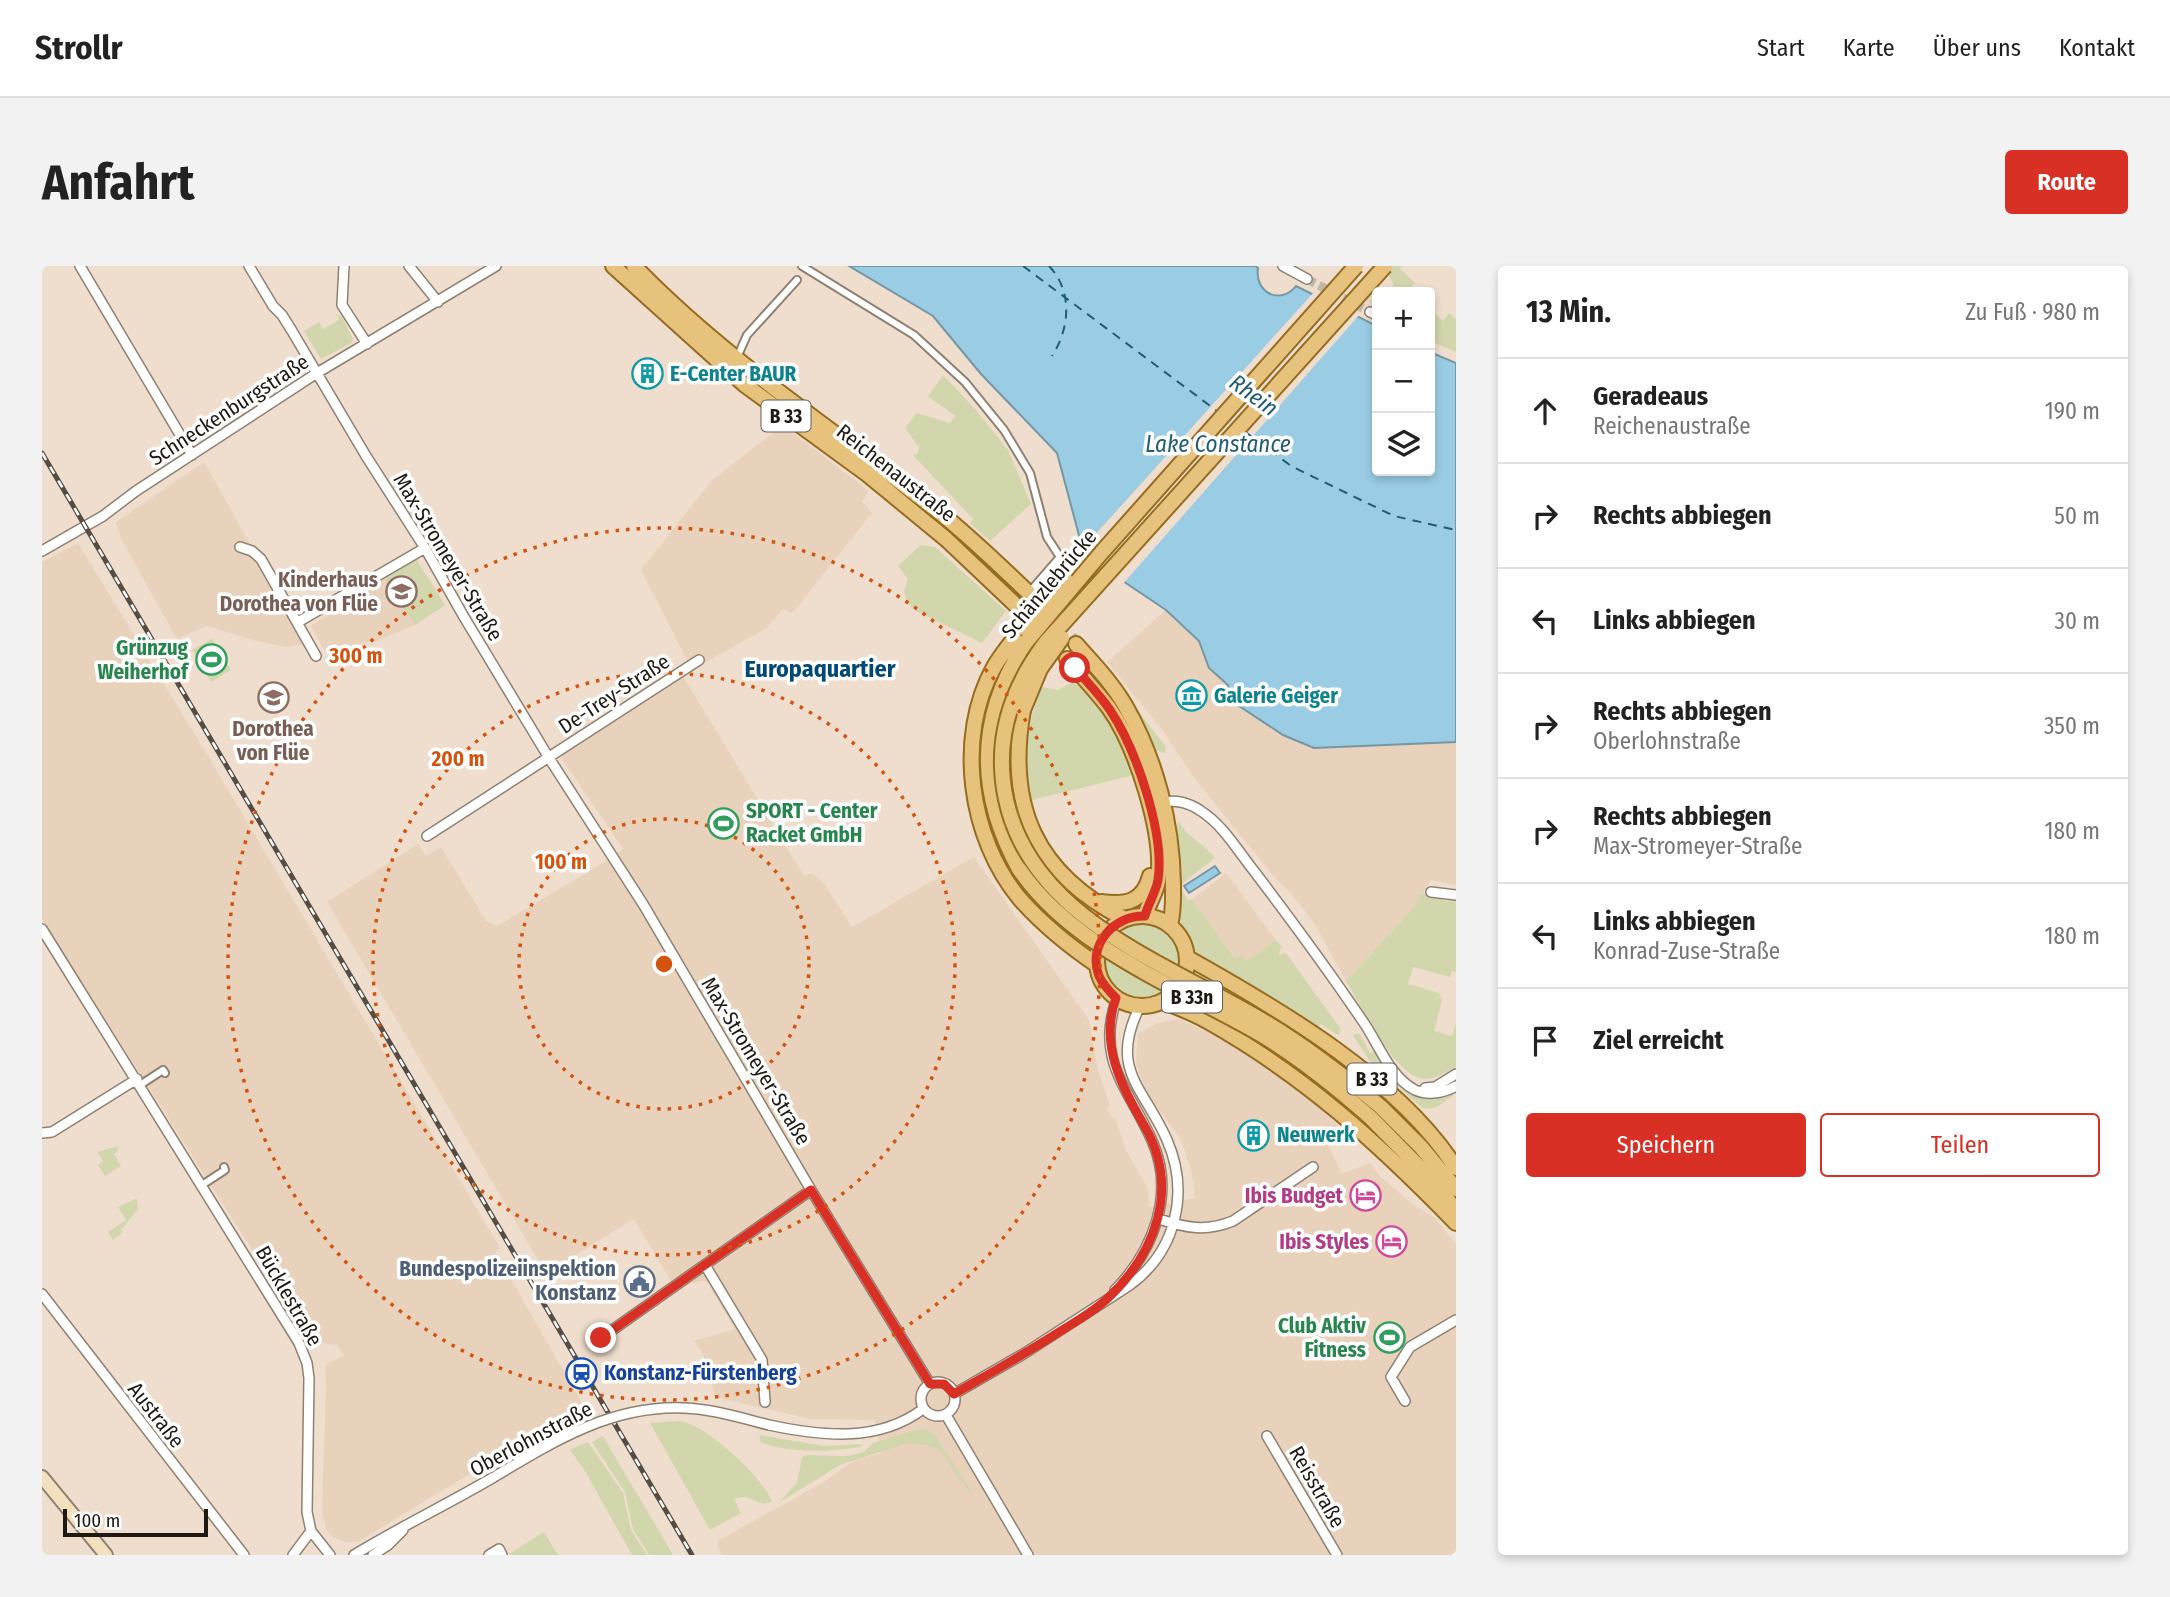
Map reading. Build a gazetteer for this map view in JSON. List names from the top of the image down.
{
  "streets": {
    "main road": [
      "B 33",
      "Reichenaustraße",
      "Schänzlebrücke",
      "B 33n"
    ],
    "street": [
      "Schneckenburgstraße",
      "Max-Stromeyer-Straße",
      "De-Trey-Straße",
      "Bücklestraße",
      "Austraße",
      "Oberlohnstraße",
      "Reisstraße"
    ]
  },
  "crossings": [
    ["Schneckenburgstraße", "Max-Stromeyer-Straße"],
    ["B 33", "B 33n"],
    ["Max-Stromeyer-Straße", "De-Trey-Straße"],
    ["Max-Stromeyer-Straße", "Oberlohnstraße"],
    ["Schänzlebrücke", "B 33n"]
  ],
  "districts": ["Europaquartier"],
  "water": ["Rhein", "Lake Constance"],
  "places": {
    "building": ["E-Center BAUR", "Neuwerk"],
    "school or university": ["Kinderhaus Dorothea von Flüe", "Dorothea von Flüe"],
    "sports": ["Grünzug Weiherhof", "SPORT - Center Racket GmbH", "Club Aktiv Fitness"],
    "museum": ["Galerie Geiger"],
    "hotel": ["Ibis Budget", "Ibis Styles"],
    "public building": ["Bundespolizeiinspektion Konstanz"],
    "station": ["Konstanz-Fürstenberg"]
  },
  "scale_bar": "100 m",
  "page": {
    "header": "Strollr",
    "nav": [
      "Start",
      "Karte",
      "Über uns",
      "Kontakt"
    ],
    "buttons": [
      "Route",
      ["Speichern", "Teilen"]
    ],
    "title": "Anfahrt",
    "heading": ["13 Min.", "Zu Fuß · 980 m"],
    "map_buttons": ["+", "−"],
    "list": [
      ["Geradeaus", "Reichenaustraße", "190 m"],
      ["Rechts abbiegen", "50 m"],
      ["Links abbiegen", "30 m"],
      ["Rechts abbiegen", "Oberlohnstraße", "350 m"],
      ["Rechts abbiegen", "Max-Stromeyer-Straße", "180 m"],
      ["Links abbiegen", "Konrad-Zuse-Straße", "180 m"],
      "Ziel erreicht"
    ],
    "scale": "100 m"
  },
  "rings": ["300 m", "200 m", "100 m"]
}
